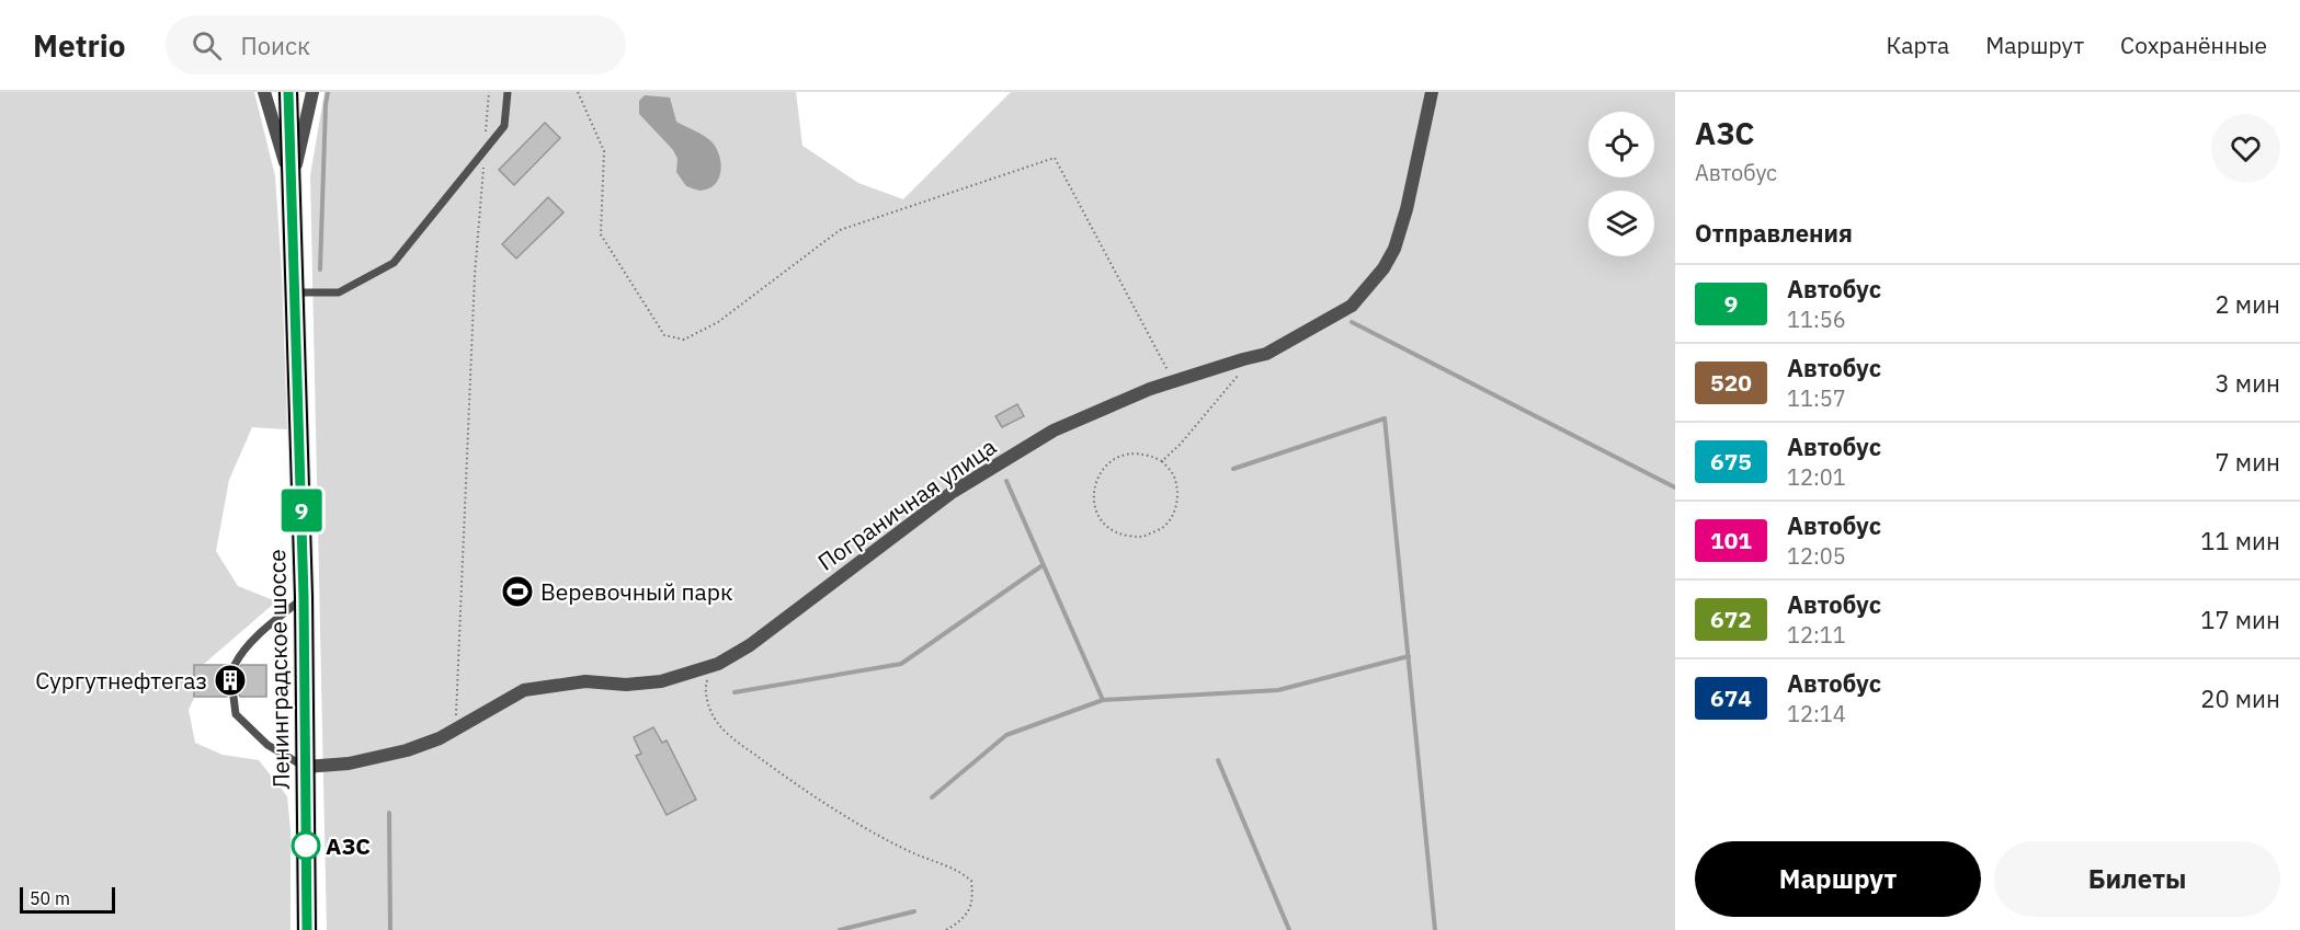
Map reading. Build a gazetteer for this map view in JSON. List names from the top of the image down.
{
  "streets": {
    "highway": ["Ленинградское шоссе"],
    "street": ["Пограничная улица"]
  },
  "crossings": [
    ["Пограничная улица", "Ленинградское шоссе"]
  ],
  "places": {
    "sports": ["Веревочный парк"],
    "building": ["Сургутнефтегаз"],
    "other": ["АЗС"]
  },
  "lines": ["bus line 9"],
  "scale_bar": "50 m",
  "page": {
    "header": "Metrio",
    "search": "Поиск",
    "nav": ["Карта", "Маршрут", "Сохранённые"],
    "on_map": "9",
    "heading": [
      ["АЗС", "Автобус"],
      "Отправления"
    ],
    "list": [
      {
        "mark": "9",
        "name": "Автобус",
        "note": "11:56",
        "value": "2 мин"
      },
      {
        "mark": "520",
        "name": "Автобус",
        "note": "11:57",
        "value": "3 мин"
      },
      {
        "mark": "675",
        "name": "Автобус",
        "note": "12:01",
        "value": "7 мин"
      },
      {
        "mark": "101",
        "name": "Автобус",
        "note": "12:05",
        "value": "11 мин"
      },
      {
        "mark": "672",
        "name": "Автобус",
        "note": "12:11",
        "value": "17 мин"
      },
      {
        "mark": "674",
        "name": "Автобус",
        "note": "12:14",
        "value": "20 мин"
      }
    ],
    "buttons": ["Маршрут", "Билеты"],
    "scale": "50 m"
  }
}
